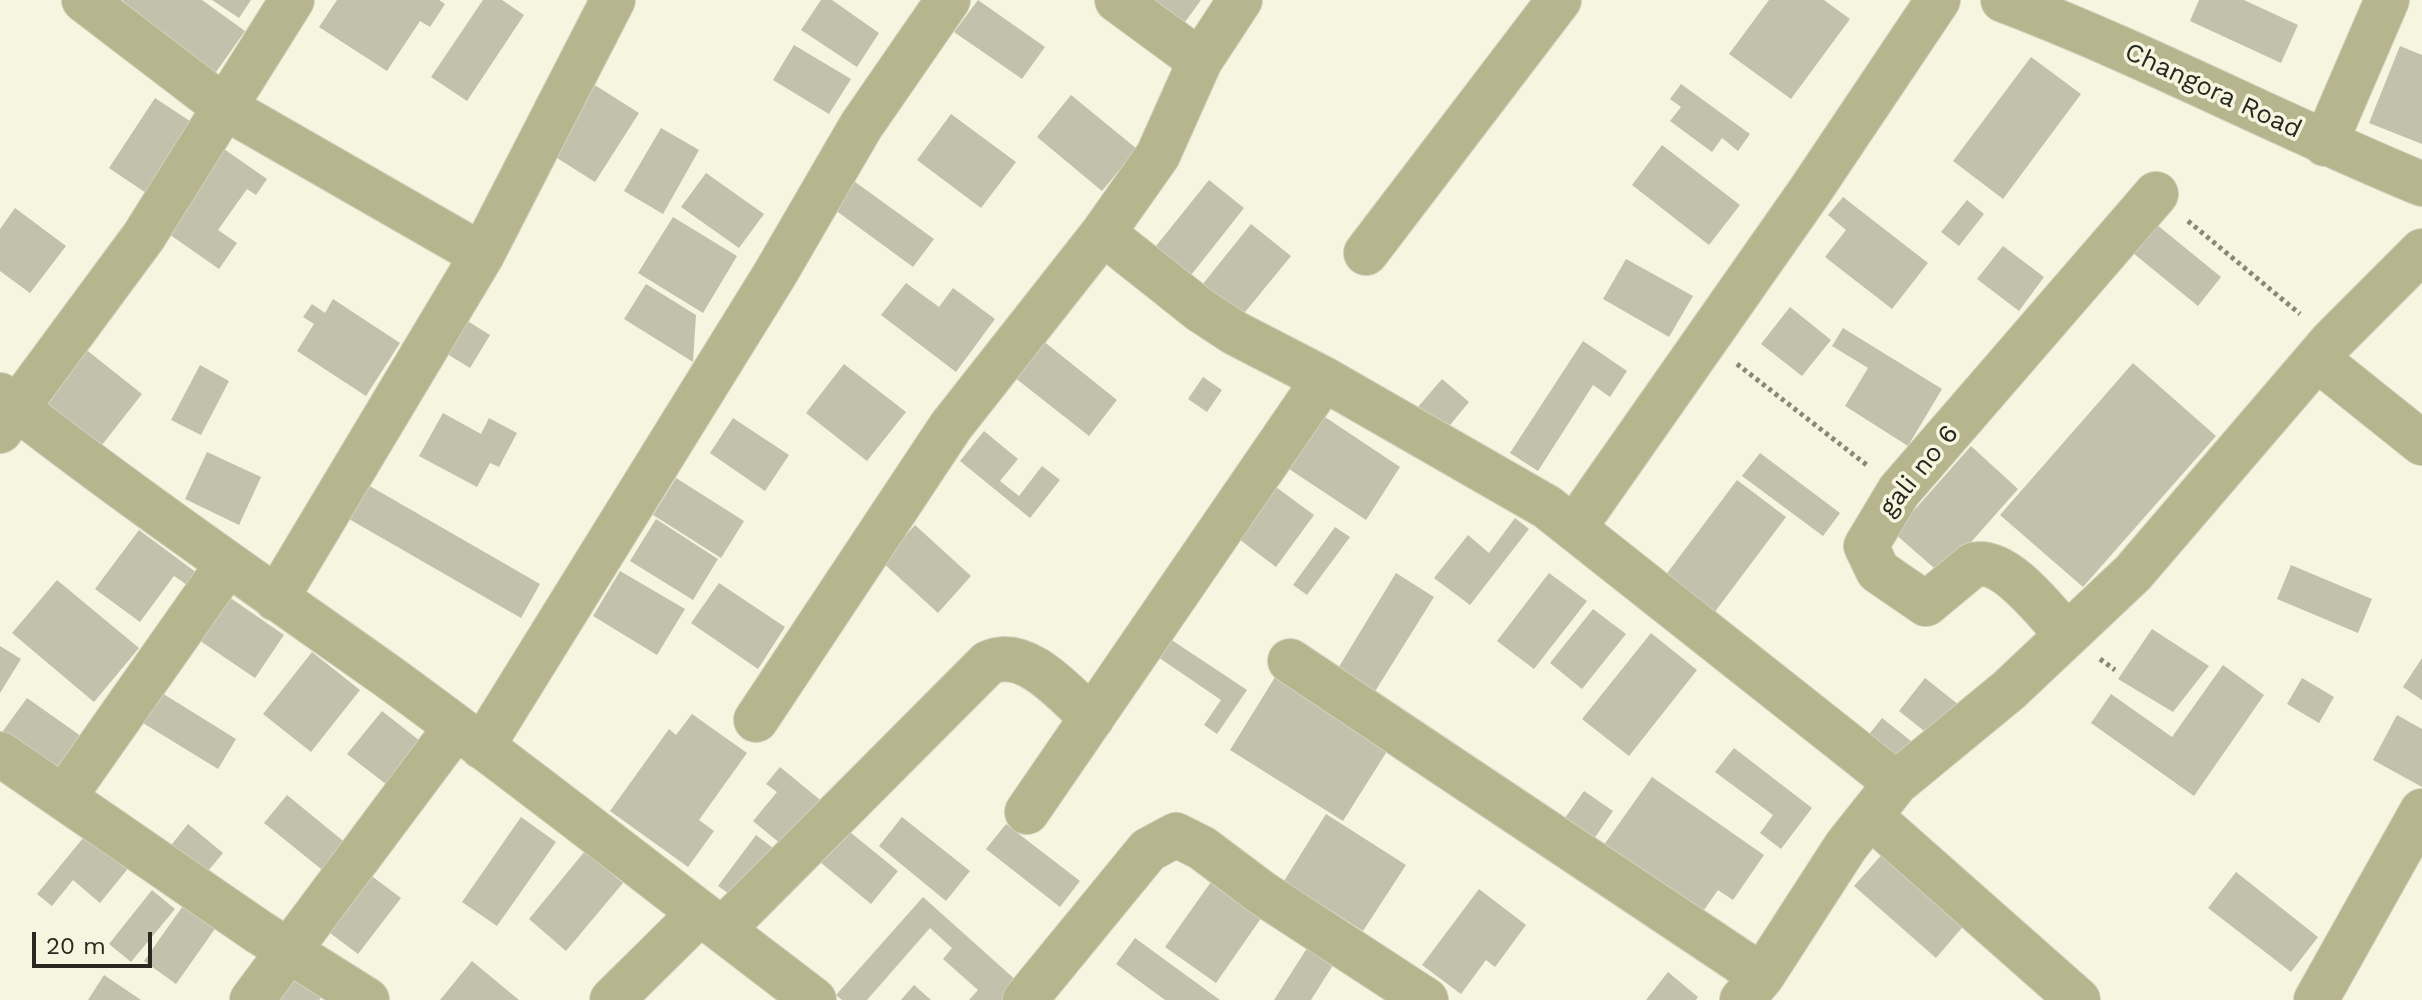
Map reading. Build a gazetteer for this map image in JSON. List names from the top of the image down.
{
  "streets": {
    "street": ["Changora Road", "gali no 6"]
  },
  "scale_bar": "20 m"
}
